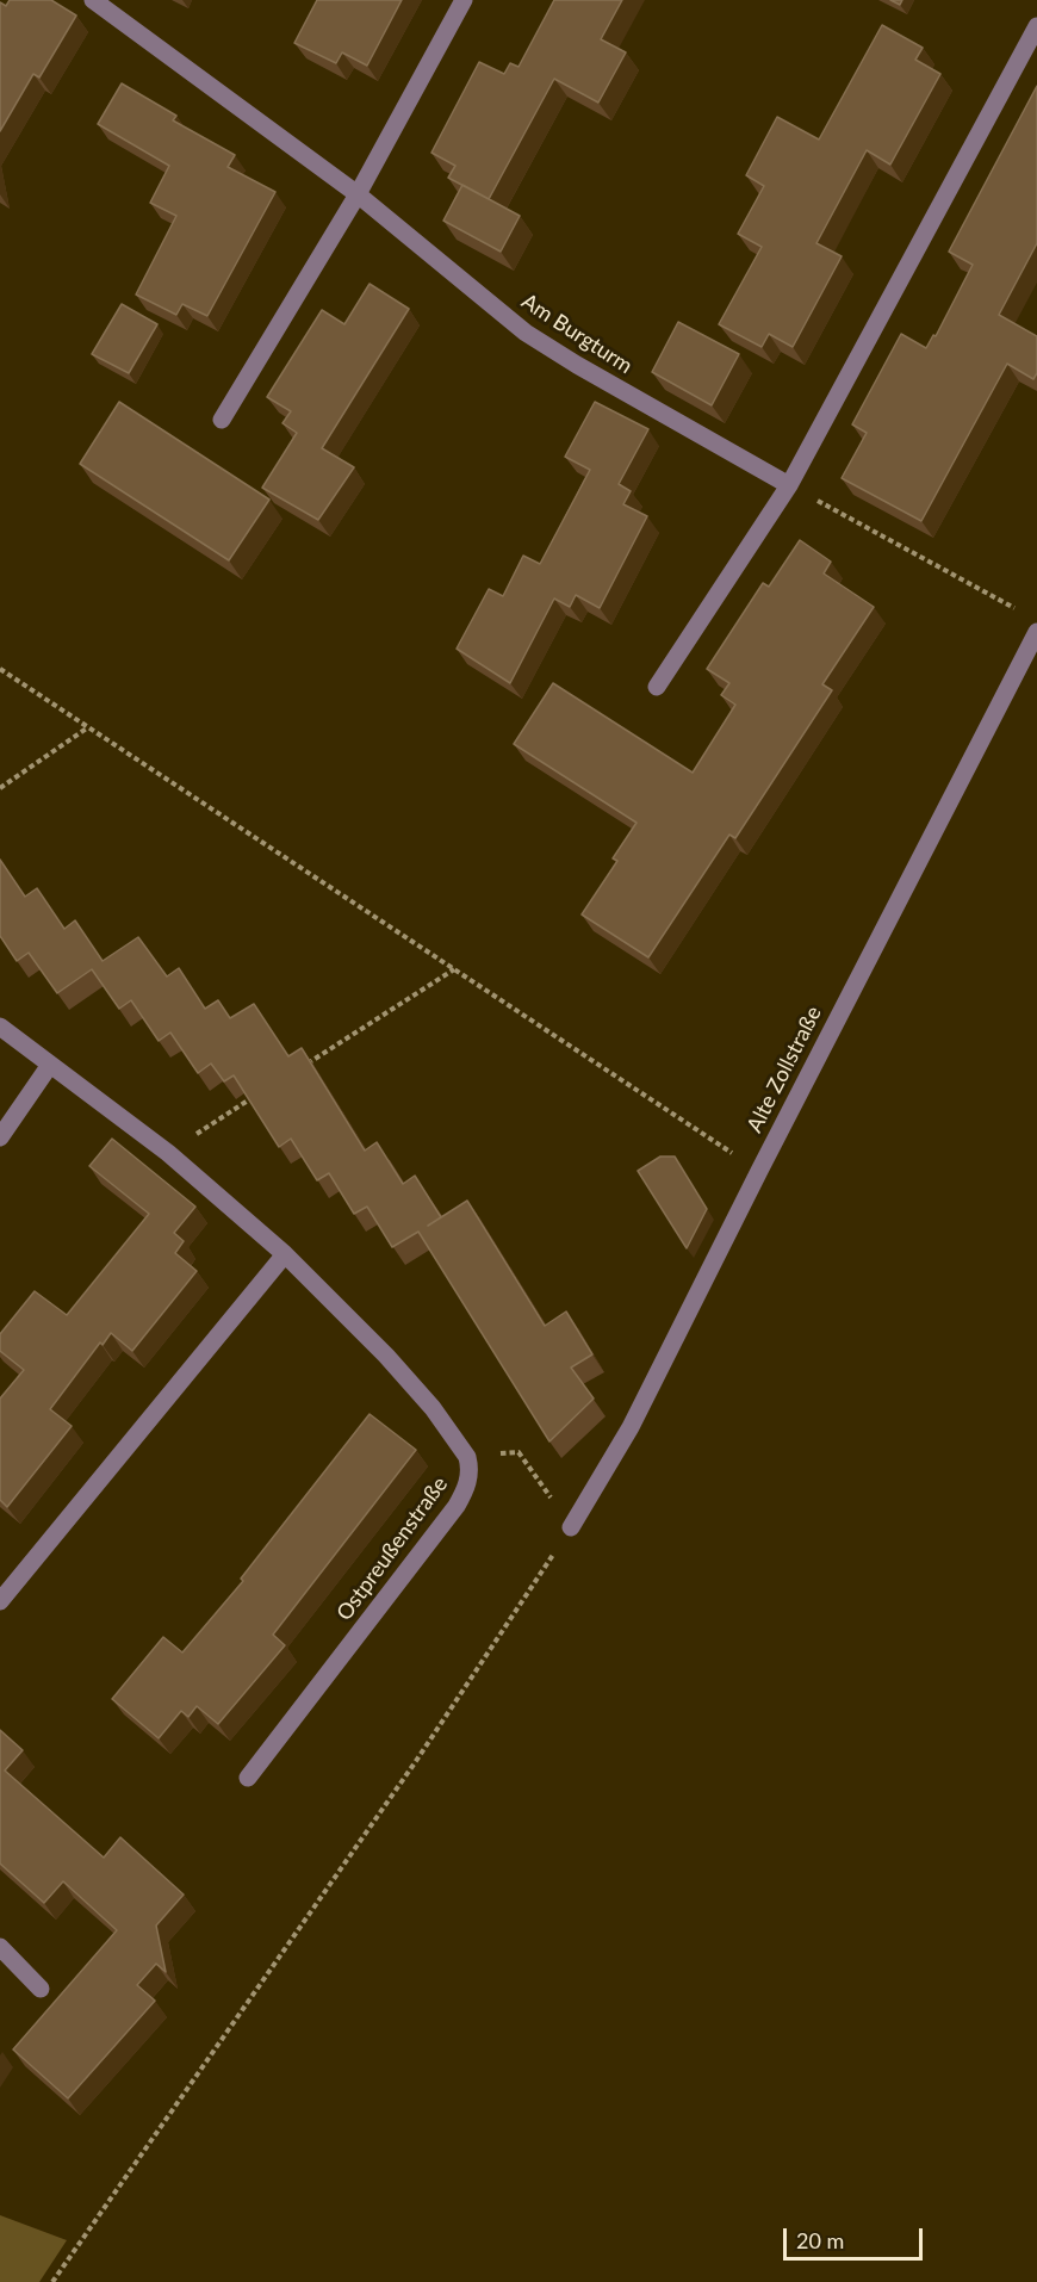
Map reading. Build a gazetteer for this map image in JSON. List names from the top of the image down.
{
  "streets": {
    "street": ["Am Burgturm", "Alte Zollstraße", "Ostpreußenstraße"]
  },
  "scale_bar": "20 m"
}
